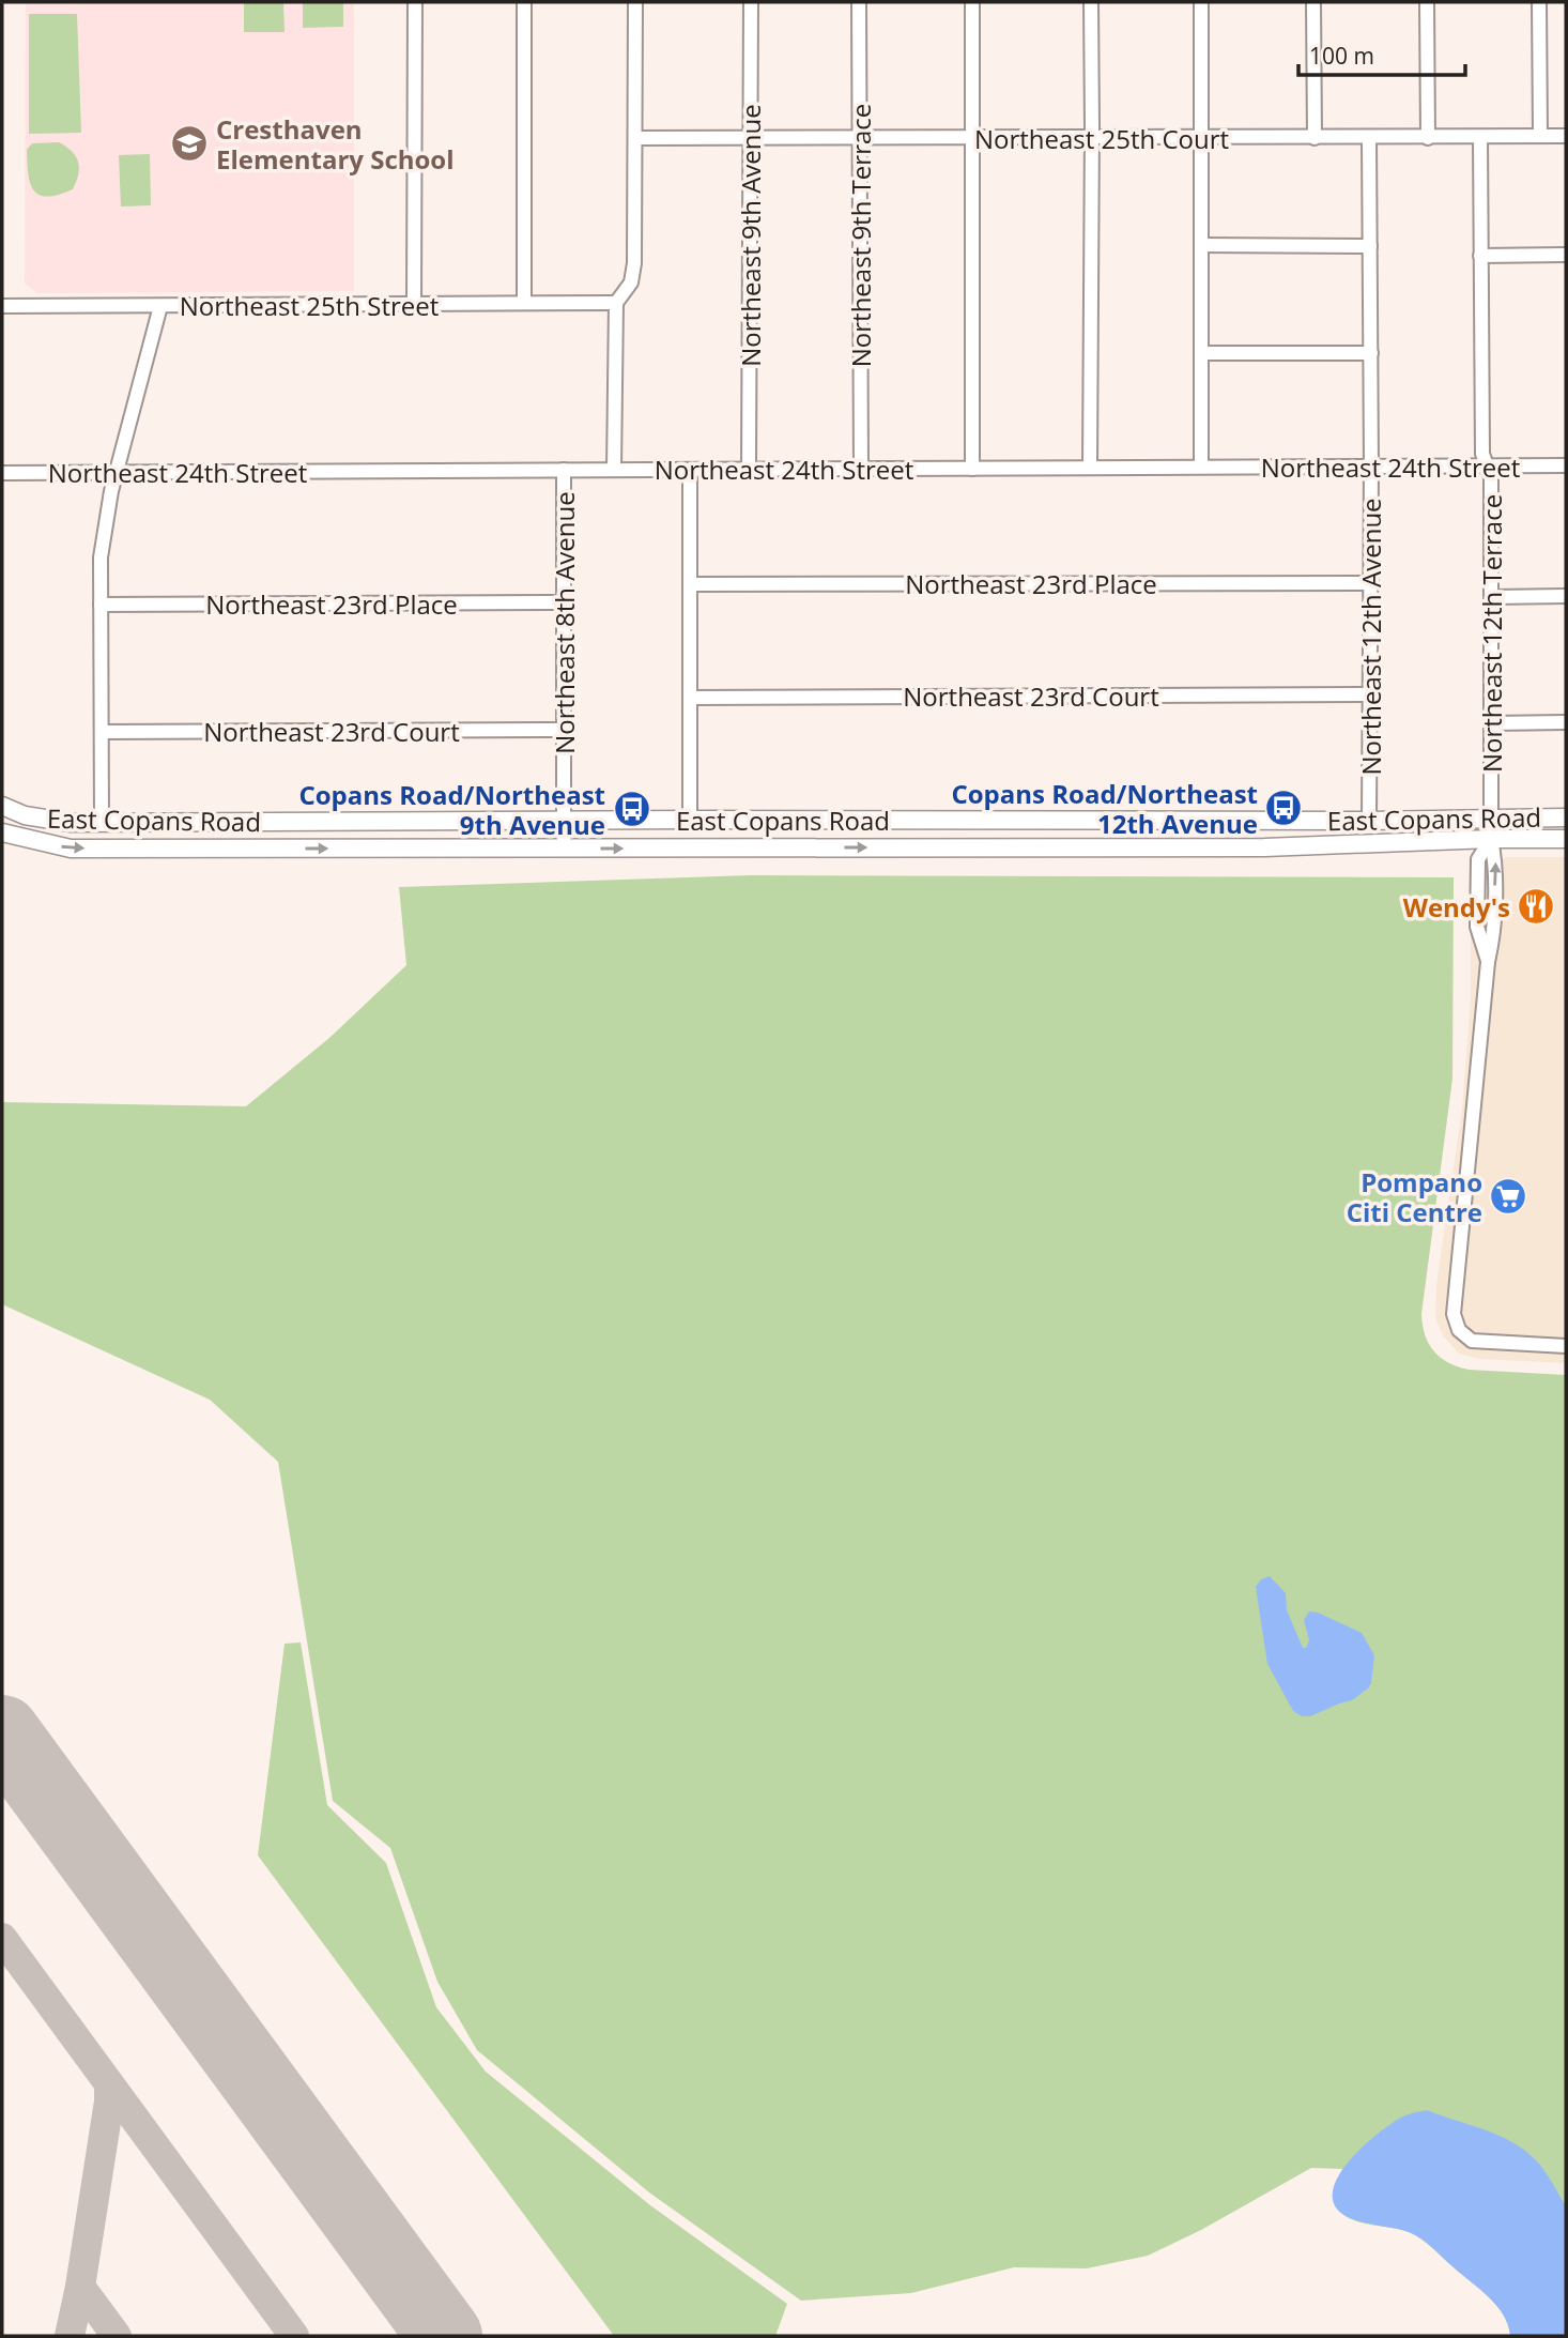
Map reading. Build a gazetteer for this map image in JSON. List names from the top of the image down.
{
  "streets": {
    "main road": ["East Copans Road"],
    "street": [
      "Northeast 25th Court",
      "Northeast 9th Avenue",
      "Northeast 9th Terrace",
      "Northeast 25th Street",
      "Northeast 24th Street",
      "Northeast 23rd Place",
      "Northeast 8th Avenue",
      "Northeast 12th Terrace",
      "Northeast 12th Avenue",
      "Northeast 23rd Court"
    ]
  },
  "crossings": [
    ["Northeast 25th Court", "Northeast 9th Avenue"],
    ["Northeast 25th Court", "Northeast 9th Terrace"],
    ["Northeast 25th Court", "Northeast 12th Terrace"],
    ["Northeast 25th Court", "Northeast 12th Avenue"],
    ["Northeast 9th Avenue", "Northeast 24th Street"],
    ["Northeast 9th Terrace", "Northeast 24th Street"],
    ["Northeast 24th Street", "Northeast 8th Avenue"],
    ["Northeast 24th Street", "Northeast 12th Terrace"],
    ["Northeast 24th Street", "Northeast 12th Avenue"],
    ["Northeast 23rd Place", "Northeast 8th Avenue"],
    ["Northeast 23rd Place", "Northeast 12th Avenue"],
    ["Northeast 8th Avenue", "Northeast 23rd Court"],
    ["Northeast 8th Avenue", "East Copans Road"],
    ["Northeast 12th Terrace", "East Copans Road"],
    ["Northeast 12th Avenue", "Northeast 23rd Court"],
    ["Northeast 12th Avenue", "East Copans Road"]
  ],
  "places": {
    "school or university": ["Cresthaven Elementary School"],
    "bus stop": ["Copans Road/Northeast 12th Avenue", "Copans Road/Northeast 9th Avenue"],
    "restaurant": ["Wendy's"],
    "supermarket": ["Pompano Citi Centre"]
  },
  "scale_bar": "100 m"
}
